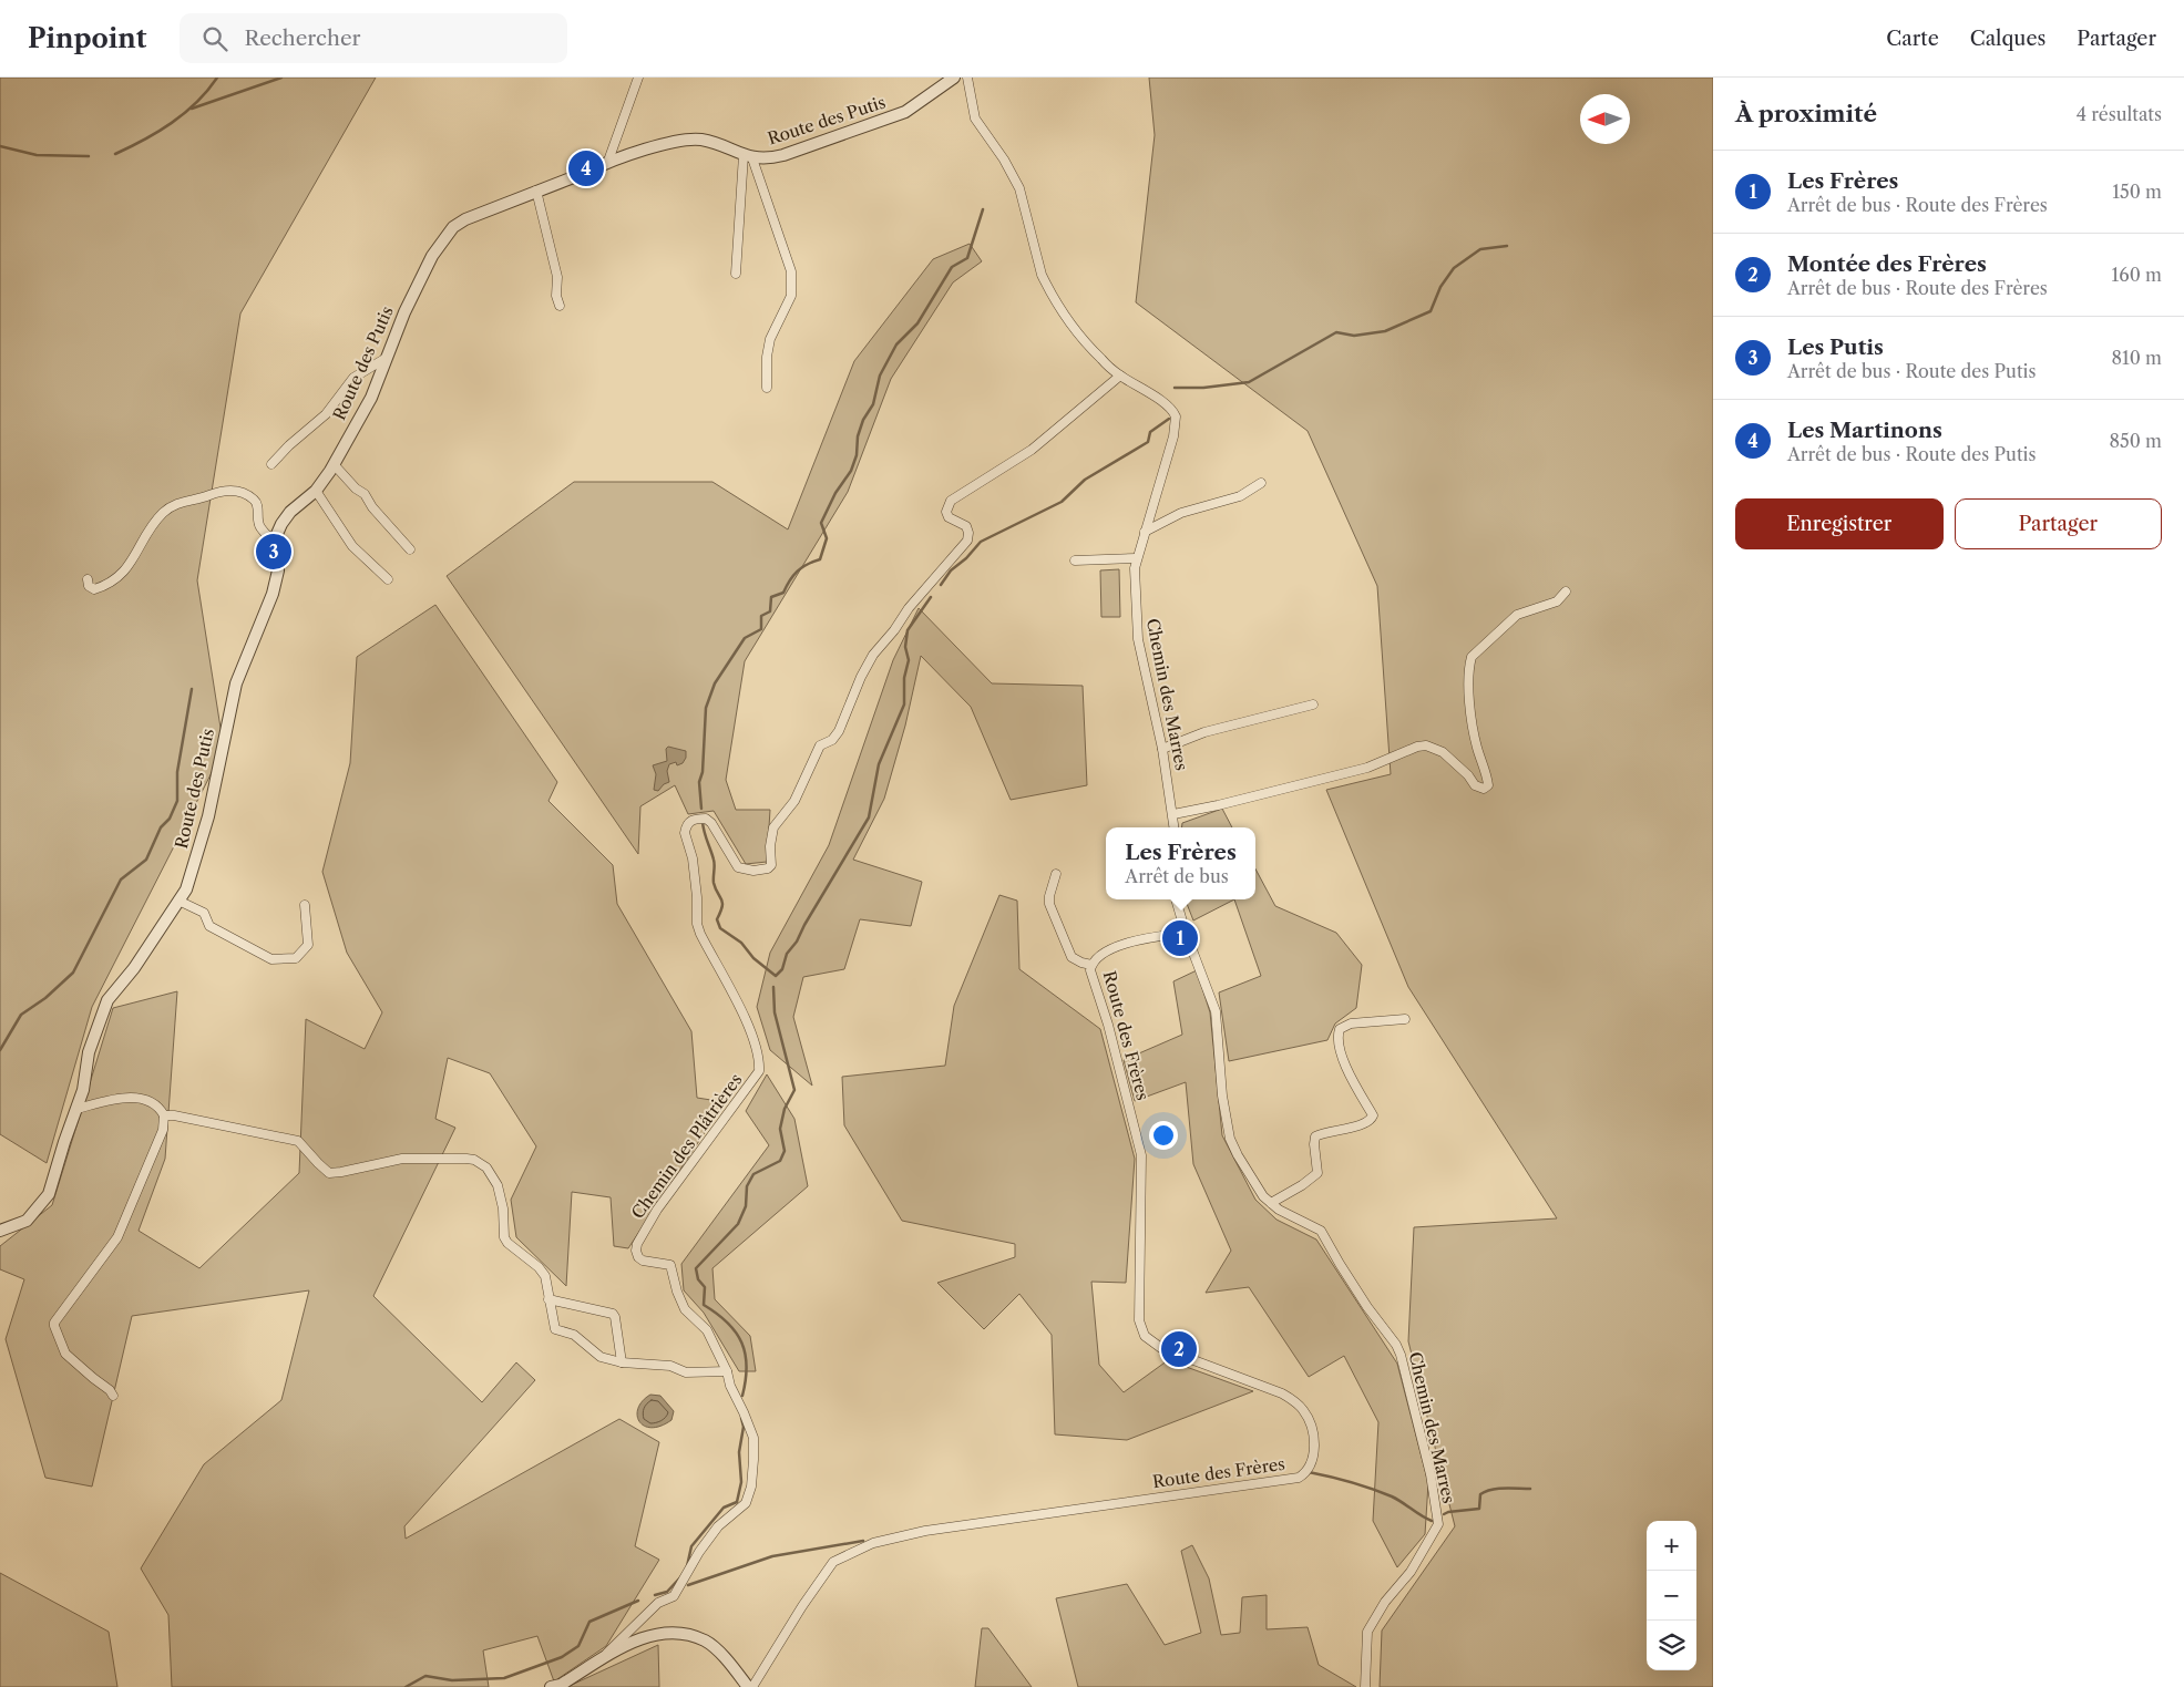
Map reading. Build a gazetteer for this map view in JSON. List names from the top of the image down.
{
  "streets": {
    "street": [
      "Route des Putis",
      "Chemin des Marres",
      "Route des Frères",
      "Chemin des Plâtrières"
    ]
  },
  "crossings": [
    ["Chemin des Marres", "Route des Frères"],
    ["Chemin des Marres", "Chemin des Plâtrières"]
  ],
  "north": "left",
  "page": {
    "header": "Pinpoint",
    "search": "Rechercher",
    "nav": ["Carte", "Calques", "Partager"],
    "heading": ["À proximité", "4 résultats"],
    "pins": [
      "4",
      "3",
      "1",
      "2"
    ],
    "list": [
      {
        "mark": "1",
        "name": "Les Frères",
        "note": "Arrêt de bus · Route des Frères",
        "value": "150 m"
      },
      {
        "mark": "2",
        "name": "Montée des Frères",
        "note": "Arrêt de bus · Route des Frères",
        "value": "160 m"
      },
      {
        "mark": "3",
        "name": "Les Putis",
        "note": "Arrêt de bus · Route des Putis",
        "value": "810 m"
      },
      {
        "mark": "4",
        "name": "Les Martinons",
        "note": "Arrêt de bus · Route des Putis",
        "value": "850 m"
      }
    ],
    "buttons": ["Enregistrer", "Partager"],
    "popup": ["Les Frères", "Arrêt de bus"],
    "map_buttons": ["+", "−"]
  }
}
